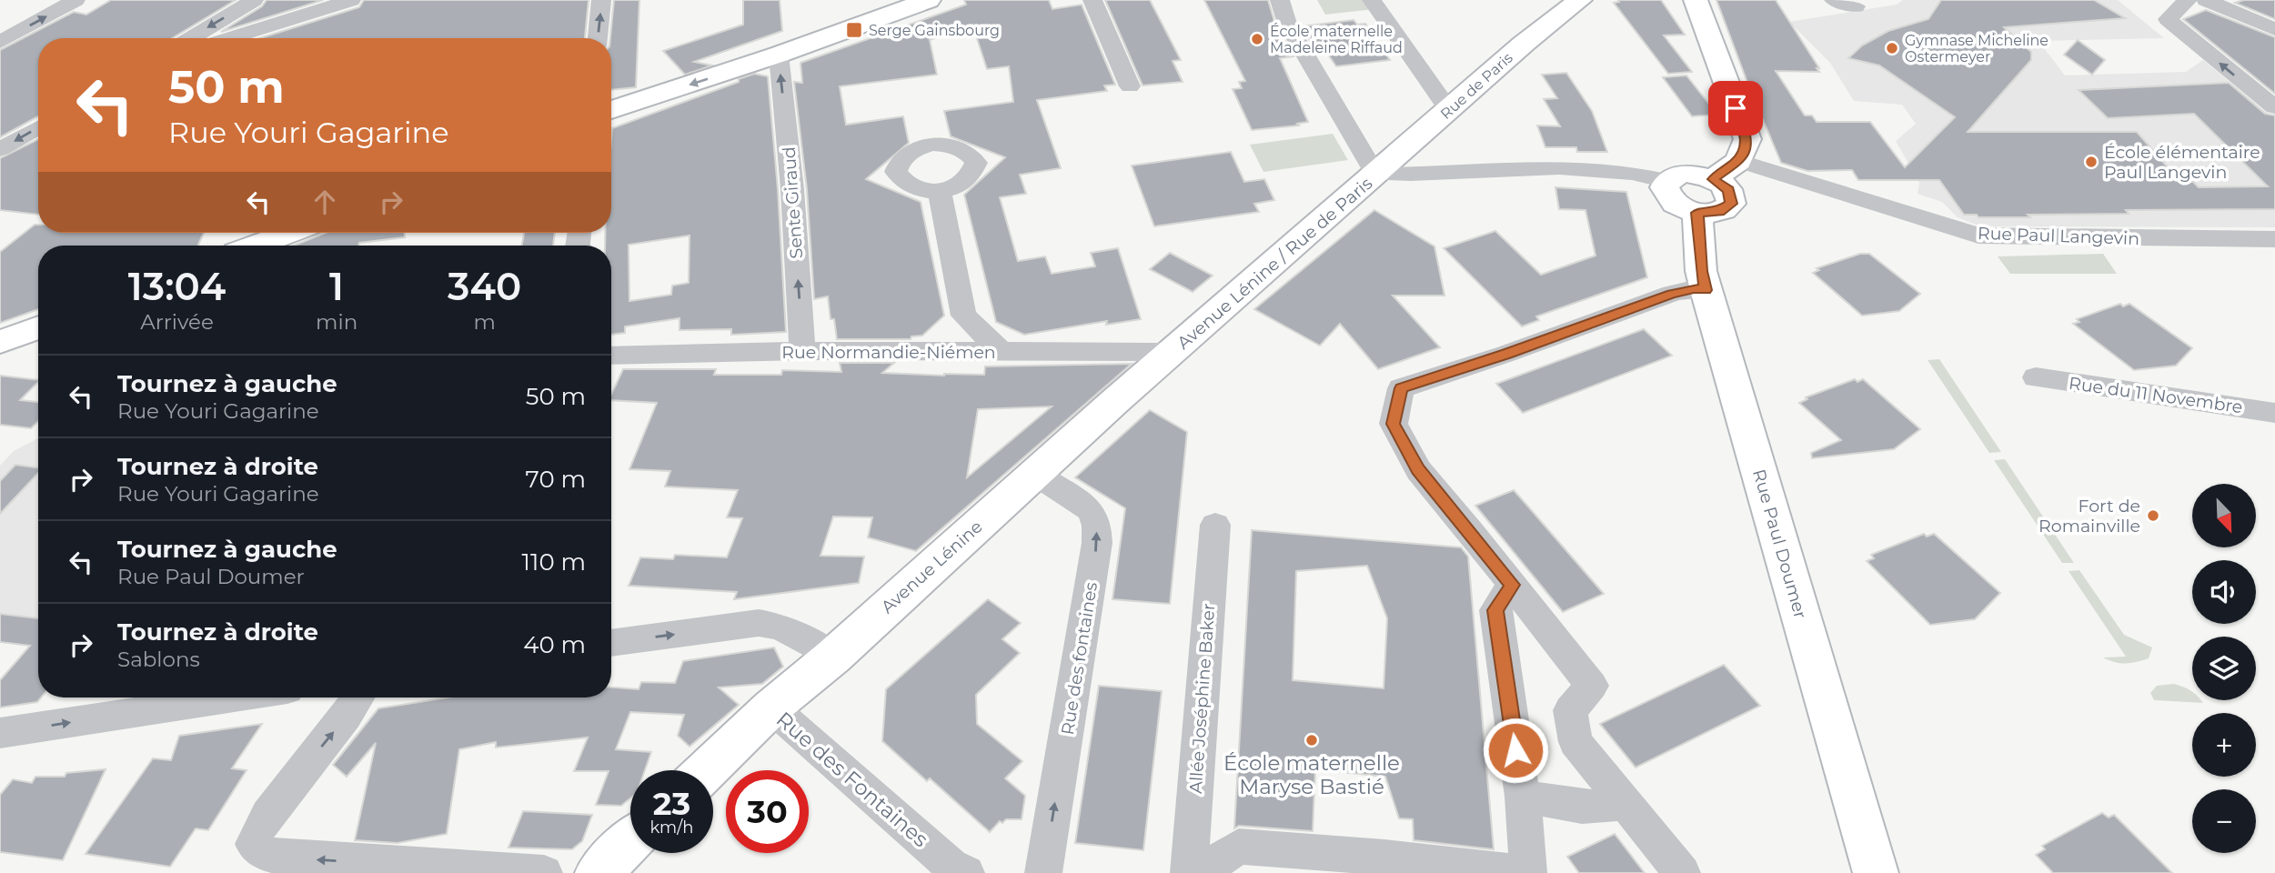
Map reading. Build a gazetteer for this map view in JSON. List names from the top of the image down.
{
  "streets": {
    "street": [
      "Rue de Paris",
      "Sente Giraud",
      "Rue Paul Langevin",
      "Avenue Lénine / Rue de Paris",
      "Rue Normandie-Niémen",
      "Rue du 11 Novembre",
      "Rue Paul Doumer",
      "Avenue Lénine",
      "Rue des fontaines",
      "Allée Joséphine Baker",
      "Rue des Fontaines"
    ]
  },
  "crossings": [
    ["Rue de Paris", "Avenue Lénine / Rue de Paris"],
    ["Sente Giraud", "Rue Normandie-Niémen"],
    ["Avenue Lénine / Rue de Paris", "Rue Normandie-Niémen"],
    ["Avenue Lénine / Rue de Paris", "Avenue Lénine"],
    ["Rue Normandie-Niémen", "Avenue Lénine"],
    ["Avenue Lénine", "Rue des fontaines"],
    ["Avenue Lénine", "Rue des Fontaines"]
  ],
  "one_way": ["Rue des fontaines"],
  "places": {
    "transit": ["Serge Gainsbourg"],
    "other": [
      "École maternelle Madeleine Riffaud",
      "Gymnase Micheline Ostermeyer",
      "École élémentaire Paul Langevin",
      "Fort de Romainville",
      "École maternelle Maryse Bastié"
    ]
  },
  "north": "bottom right",
  "page": {
    "turn": ["50 m", "Rue Youri Gagarine"],
    "eta": [
      "13:04",
      "Arrivée",
      "1",
      "min",
      "340",
      "m"
    ],
    "list": [
      {
        "name": "Tournez à gauche",
        "note": "Rue Youri Gagarine",
        "value": "50 m"
      },
      {
        "name": "Tournez à droite",
        "note": "Rue Youri Gagarine",
        "value": "70 m"
      },
      {
        "name": "Tournez à gauche",
        "note": "Rue Paul Doumer",
        "value": "110 m"
      },
      {
        "name": "Tournez à droite",
        "note": "Sablons",
        "value": "40 m"
      }
    ],
    "map_buttons": ["+", "−"],
    "speed": "23 km/h",
    "limit": "30"
  }
}
